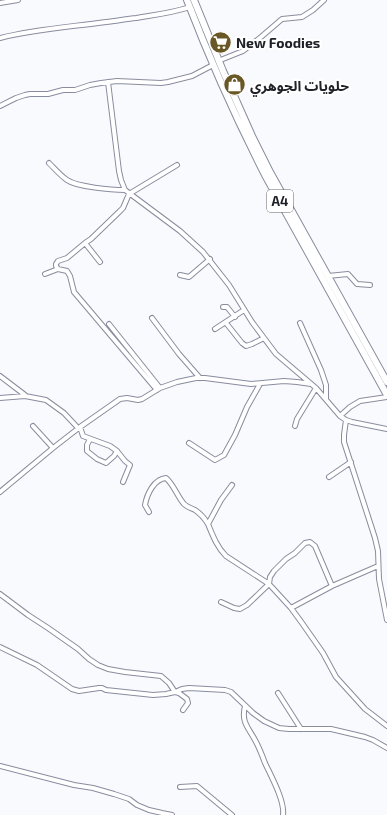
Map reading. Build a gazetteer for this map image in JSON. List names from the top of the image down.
{
  "streets": {
    "highway": ["A4"]
  },
  "places": {
    "supermarket": ["New Foodies"],
    "shop": ["حلويات الجوهري"]
  }
}
